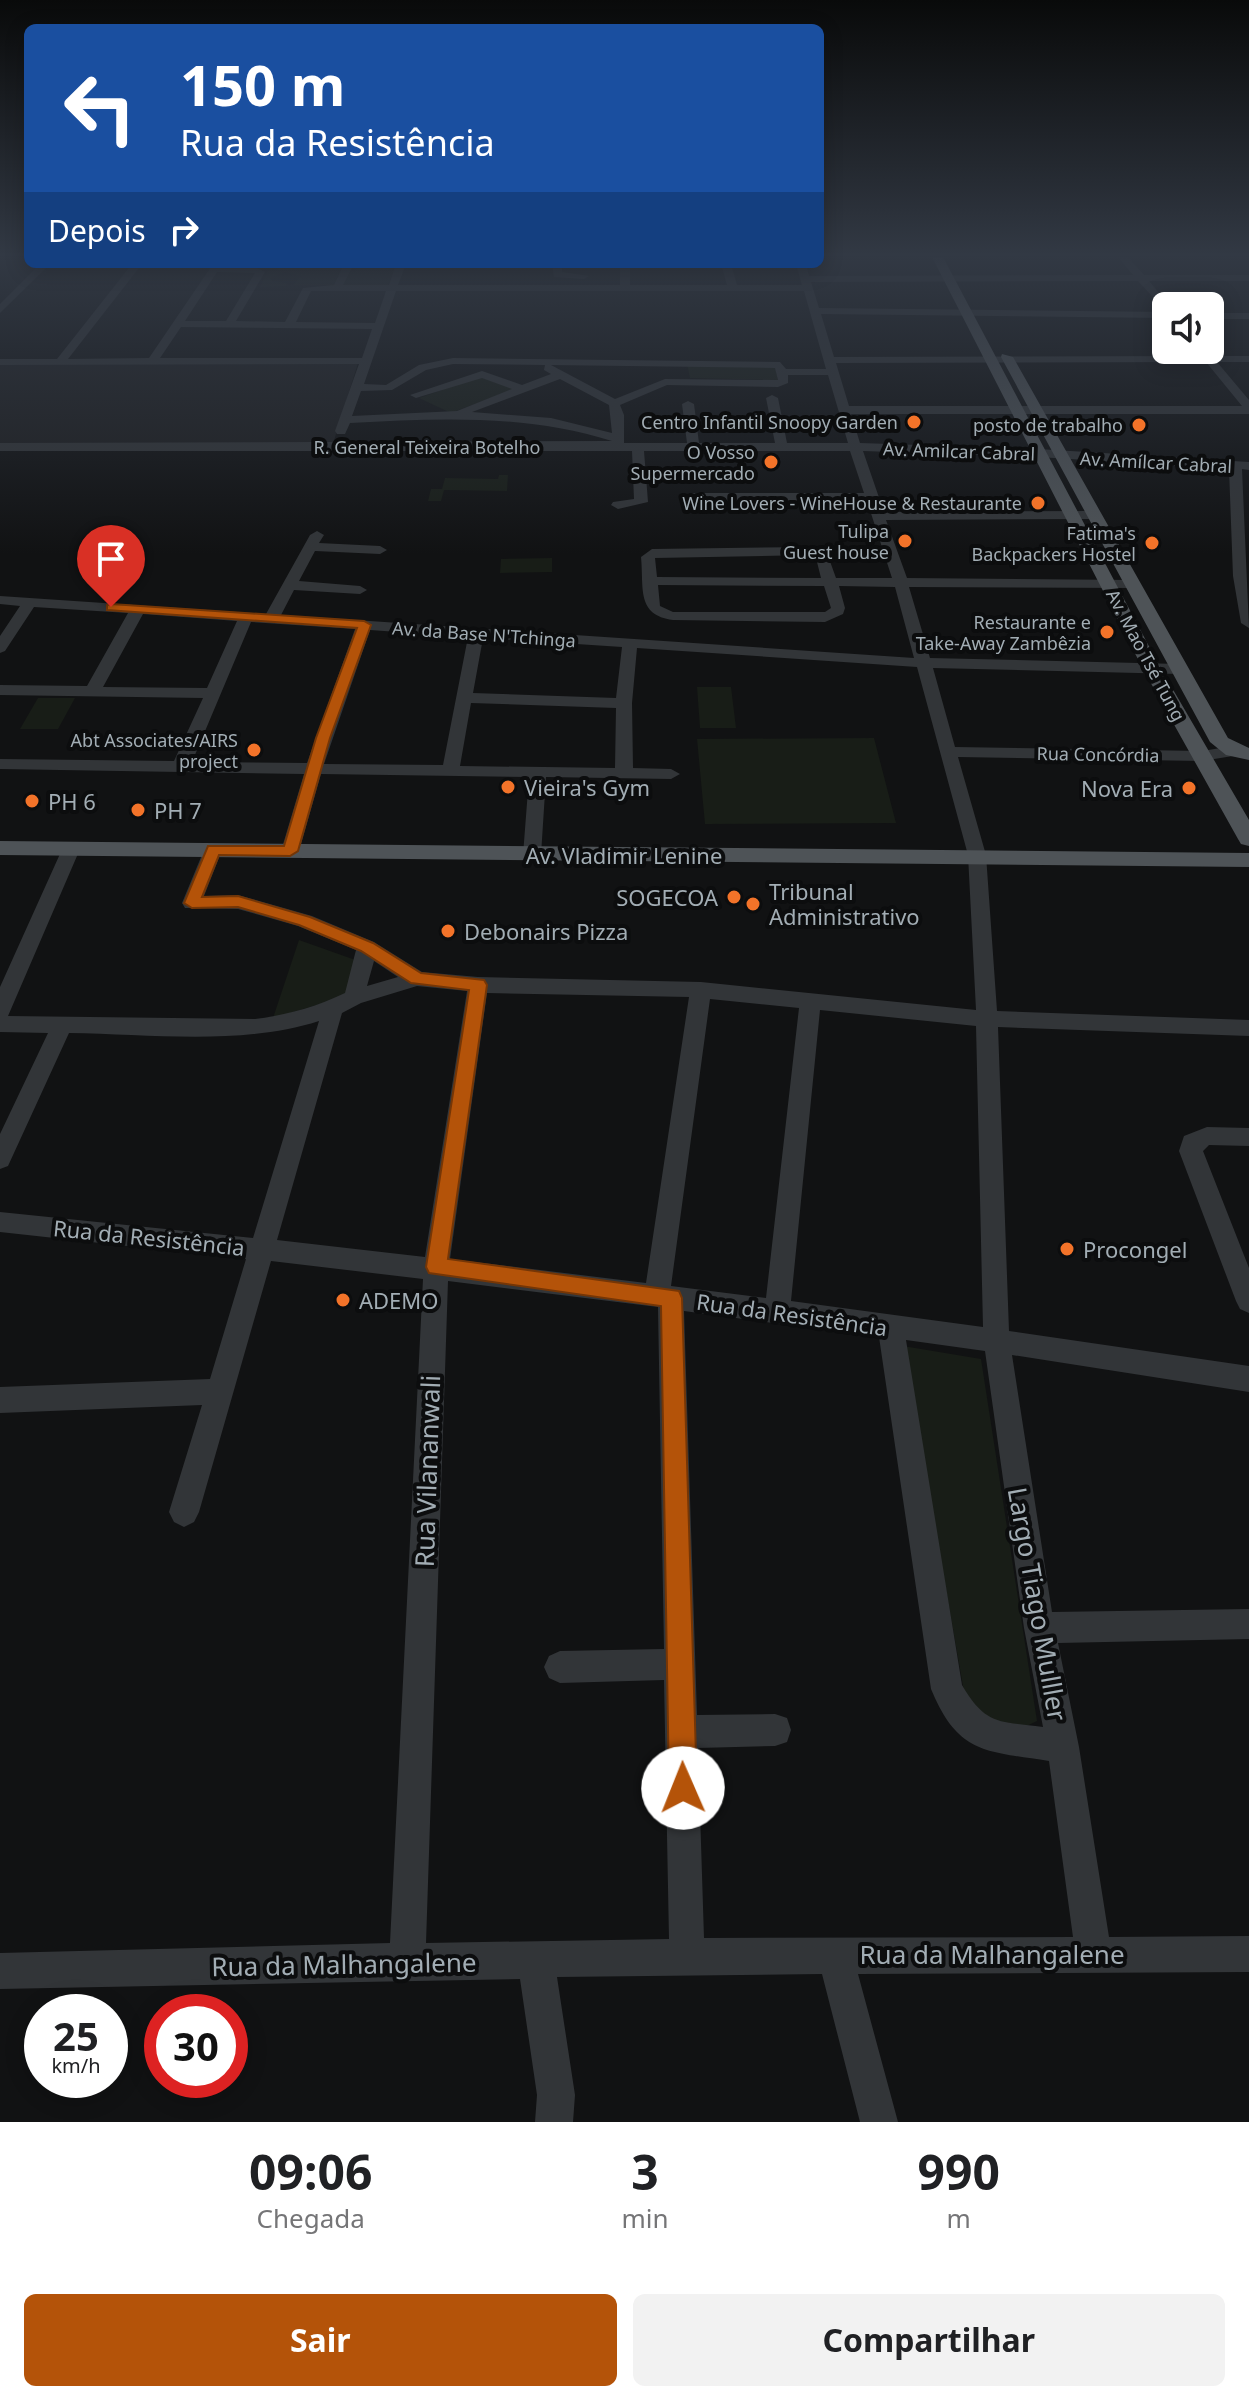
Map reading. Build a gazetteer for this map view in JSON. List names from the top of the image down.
{
  "streets": {
    "main road": ["Av. Mao Tsé Tung", "Av. Vladimir Lenine"],
    "street": [
      "R. General Teixeira Botelho",
      "Av. Amilcar Cabral",
      "Av. Amílcar Cabral",
      "Av. da Base N'Tchinga",
      "Rua Concórdia",
      "Rua da Resistência",
      "Rua Vilananwali",
      "Largo Tiago Mulller",
      "Rua da Malhangalene"
    ]
  },
  "crossings": [
    ["R. General Teixeira Botelho", "Av. Amilcar Cabral"],
    ["R. General Teixeira Botelho", "Largo Tiago Mulller"],
    ["Av. Amilcar Cabral", "Av. Amílcar Cabral"],
    ["Av. Amilcar Cabral", "Av. Mao Tsé Tung"],
    ["Av. Amilcar Cabral", "Largo Tiago Mulller"],
    ["Av. Amílcar Cabral", "Av. Mao Tsé Tung"],
    ["Av. da Base N'Tchinga", "Av. Mao Tsé Tung"],
    ["Av. da Base N'Tchinga", "Largo Tiago Mulller"],
    ["Av. Mao Tsé Tung", "Rua Concórdia"],
    ["Rua Concórdia", "Largo Tiago Mulller"],
    ["Av. Vladimir Lenine", "Largo Tiago Mulller"],
    ["Rua da Resistência", "Rua Vilananwali"],
    ["Rua da Resistência", "Largo Tiago Mulller"],
    ["Rua Vilananwali", "Rua da Malhangalene"]
  ],
  "places": [
    "Centro Infantil Snoopy Garden",
    "posto de trabalho",
    "O Vosso Supermercado",
    "Wine Lovers - WineHouse & Restaurante",
    "Tulipa Guest house",
    "Fatima's Backpackers Hostel",
    "Restaurante e Take-Away Zambêzia",
    "Abt Associates/AIRS project",
    "Vieira's Gym",
    "Nova Era",
    "PH 6",
    "PH 7",
    "SOGECOA",
    "Tribunal Administrativo",
    "Debonairs Pizza",
    "Procongel",
    "ADEMO"
  ],
  "page": {
    "turn": ["150 m", "Rua da Resistência"],
    "then": "Depois",
    "speed": "25 km/h",
    "limit": "30",
    "eta": [
      "09:06",
      "Chegada",
      "3",
      "min",
      "990",
      "m"
    ],
    "buttons": ["Sair", "Compartilhar"]
  }
}
